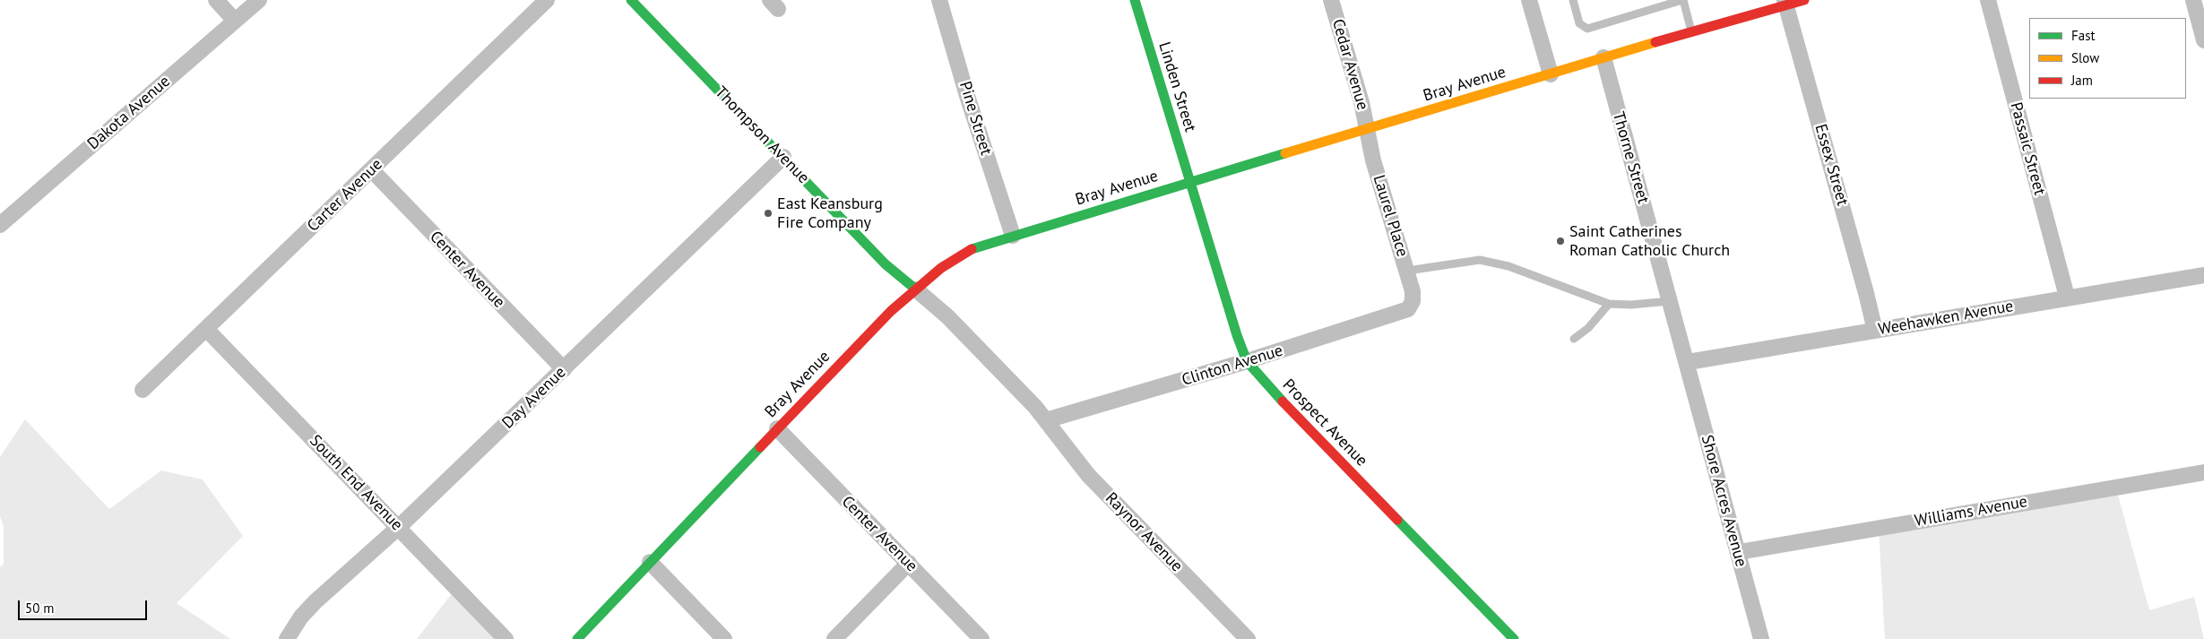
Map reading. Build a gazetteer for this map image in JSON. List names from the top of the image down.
{
  "streets": {
    "street": [
      "Cedar Avenue",
      "Bray Avenue",
      "Linden Street",
      "Dakota Avenue",
      "Pine Street",
      "Thompson Avenue",
      "Passaic Street",
      "Thorne Street",
      "Essex Street",
      "Carter Avenue",
      "Laurel Place",
      "Center Avenue",
      "Weehawken Avenue",
      "Clinton Avenue",
      "Day Avenue",
      "Prospect Avenue",
      "South End Avenue",
      "Shore Acres Avenue",
      "Williams Avenue",
      "Raynor Avenue"
    ]
  },
  "crossings": [
    ["Cedar Avenue", "Bray Avenue"],
    ["Cedar Avenue", "Laurel Place"],
    ["Bray Avenue", "Linden Street"],
    ["Bray Avenue", "Pine Street"],
    ["Bray Avenue", "Thompson Avenue"],
    ["Bray Avenue", "Thorne Street"],
    ["Bray Avenue", "Essex Street"],
    ["Bray Avenue", "Laurel Place"],
    ["Bray Avenue", "Center Avenue"],
    ["Bray Avenue", "Prospect Avenue"],
    ["Linden Street", "Prospect Avenue"],
    ["Thompson Avenue", "Clinton Avenue"],
    ["Thompson Avenue", "Day Avenue"],
    ["Thompson Avenue", "Raynor Avenue"],
    ["Passaic Street", "Weehawken Avenue"],
    ["Thorne Street", "Weehawken Avenue"],
    ["Thorne Street", "Shore Acres Avenue"],
    ["Essex Street", "Weehawken Avenue"],
    ["Carter Avenue", "Center Avenue"],
    ["Carter Avenue", "South End Avenue"],
    ["Laurel Place", "Clinton Avenue"],
    ["Center Avenue", "Day Avenue"],
    ["Weehawken Avenue", "Shore Acres Avenue"],
    ["Clinton Avenue", "Prospect Avenue"],
    ["Clinton Avenue", "Raynor Avenue"],
    ["Day Avenue", "South End Avenue"],
    ["Shore Acres Avenue", "Williams Avenue"]
  ],
  "places": ["East Keansburg Fire Company", "Saint Catherines Roman Catholic Church"],
  "legend": ["Fast", "Slow", "Jam"],
  "scale_bar": "50 m"
}
